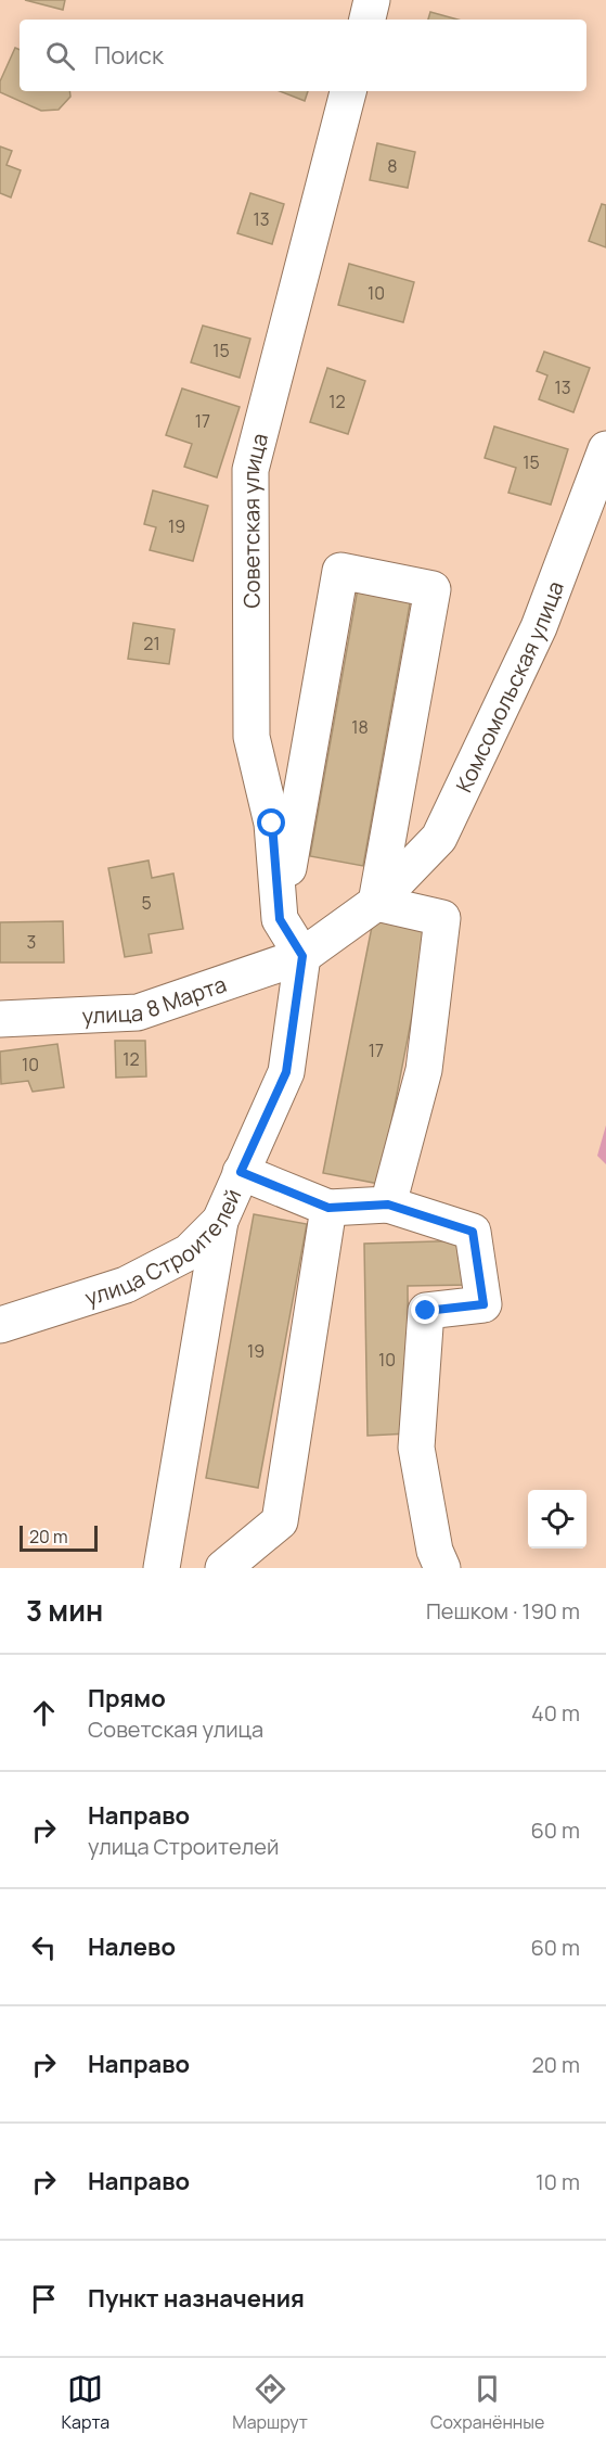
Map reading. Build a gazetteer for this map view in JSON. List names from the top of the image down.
{
  "streets": {
    "street": [
      "Советская улица",
      "Комсомольская улица",
      "улица 8 Марта",
      "улица Строителей"
    ]
  },
  "crossings": [
    ["Советская улица", "Комсомольская улица"],
    ["Советская улица", "улица 8 Марта"],
    ["Советская улица", "улица Строителей"],
    ["Комсомольская улица", "улица 8 Марта"],
    ["Комсомольская улица", "улица Строителей"],
    ["улица 8 Марта", "улица Строителей"]
  ],
  "house_numbers": [
    "8",
    "13",
    "10",
    "15",
    "13",
    "12",
    "17",
    "15",
    "19",
    "21",
    "18",
    "5",
    "3",
    "17",
    "12",
    "10",
    "19",
    "10"
  ],
  "scale_bar": "20 m",
  "page": {
    "search": "Поиск",
    "scale": "20 m",
    "heading": ["3 мин", "Пешком · 190 m"],
    "list": [
      ["Прямо", "Советская улица", "40 m"],
      ["Направо", "улица Строителей", "60 m"],
      ["Налево", "60 m"],
      ["Направо", "20 m"],
      ["Направо", "10 m"],
      "Пункт назначения"
    ],
    "nav": ["Карта", "Маршрут", "Сохранённые"]
  }
}
